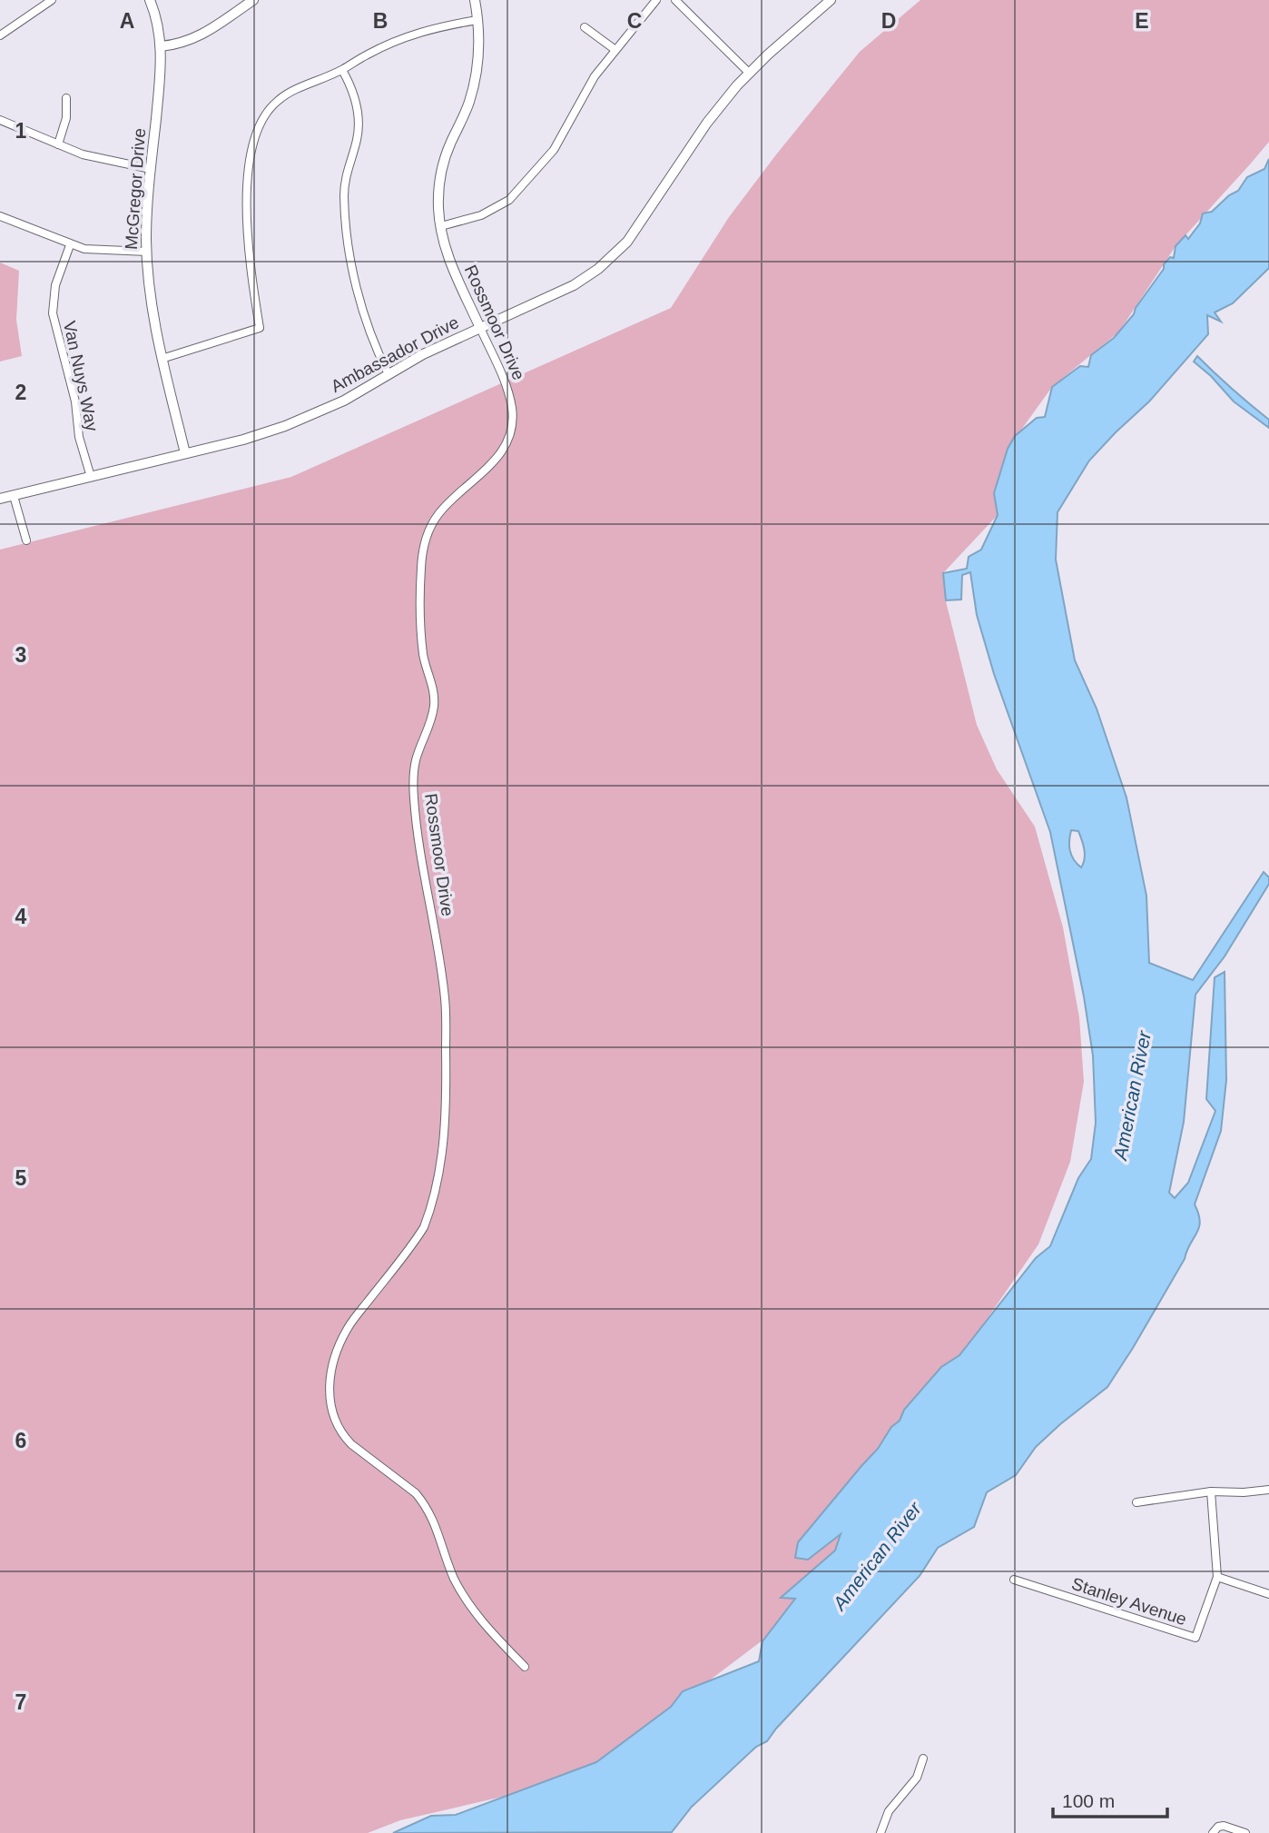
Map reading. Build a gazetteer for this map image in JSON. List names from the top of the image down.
{
  "streets": {
    "street": [
      "McGregor Drive",
      "Rossmoor Drive",
      "Ambassador Drive",
      "Van Nuys Way",
      "Stanley Avenue"
    ]
  },
  "crossings": [
    ["McGregor Drive", "Ambassador Drive"],
    ["Rossmoor Drive", "Ambassador Drive"],
    ["Ambassador Drive", "Van Nuys Way"]
  ],
  "water": ["American River"],
  "scale_bar": "100 m",
  "grid": {
    "columns": [
      "A",
      "B",
      "C",
      "D",
      "E"
    ],
    "rows": [
      "1",
      "2",
      "3",
      "4",
      "5",
      "6",
      "7"
    ]
  }
}
